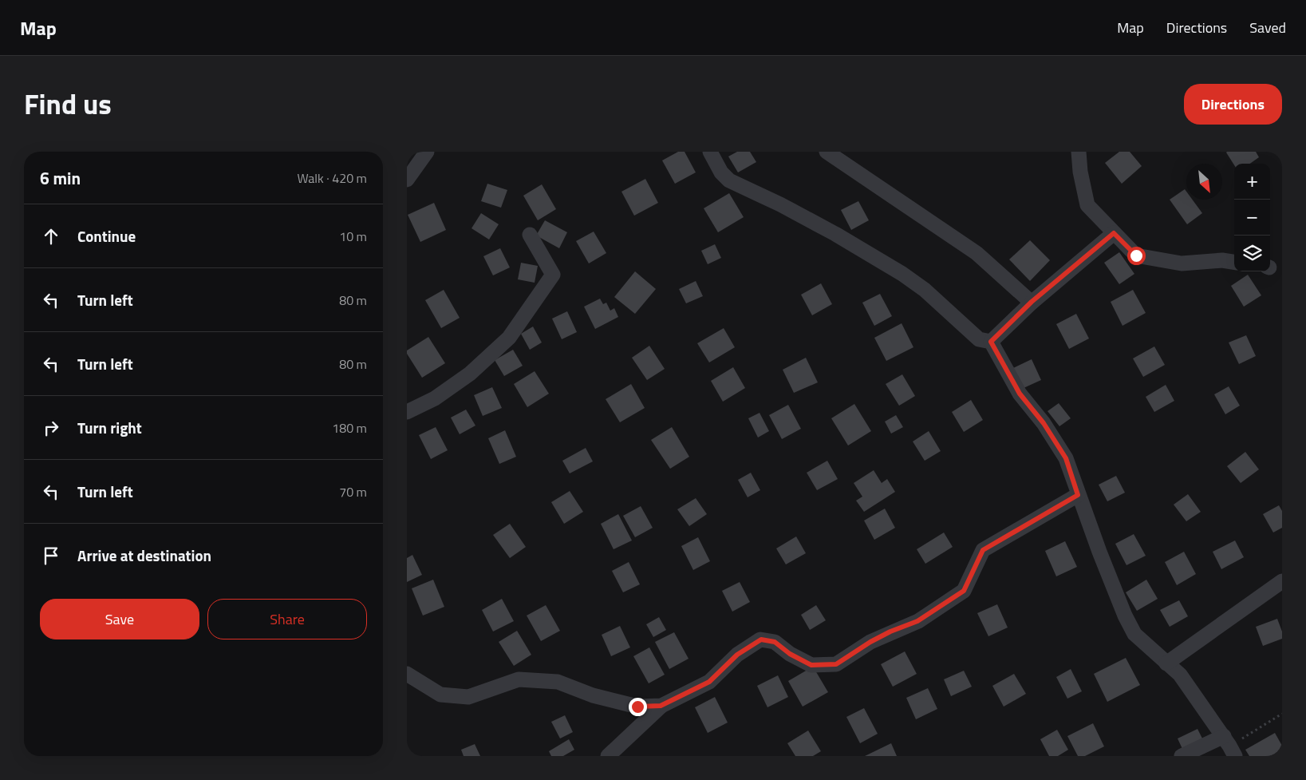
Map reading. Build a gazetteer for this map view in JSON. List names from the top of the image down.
{
  "north": "bottom right",
  "page": {
    "header": "Map",
    "nav": ["Map", "Directions", "Saved"],
    "title": "Find us",
    "buttons": [
      "Directions",
      ["Save", "Share"]
    ],
    "heading": ["6 min", "Walk · 420 m"],
    "map_buttons": ["+", "−"],
    "list": [
      ["Continue", "10 m"],
      ["Turn left", "80 m"],
      ["Turn left", "80 m"],
      ["Turn right", "180 m"],
      ["Turn left", "70 m"],
      "Arrive at destination"
    ]
  }
}
